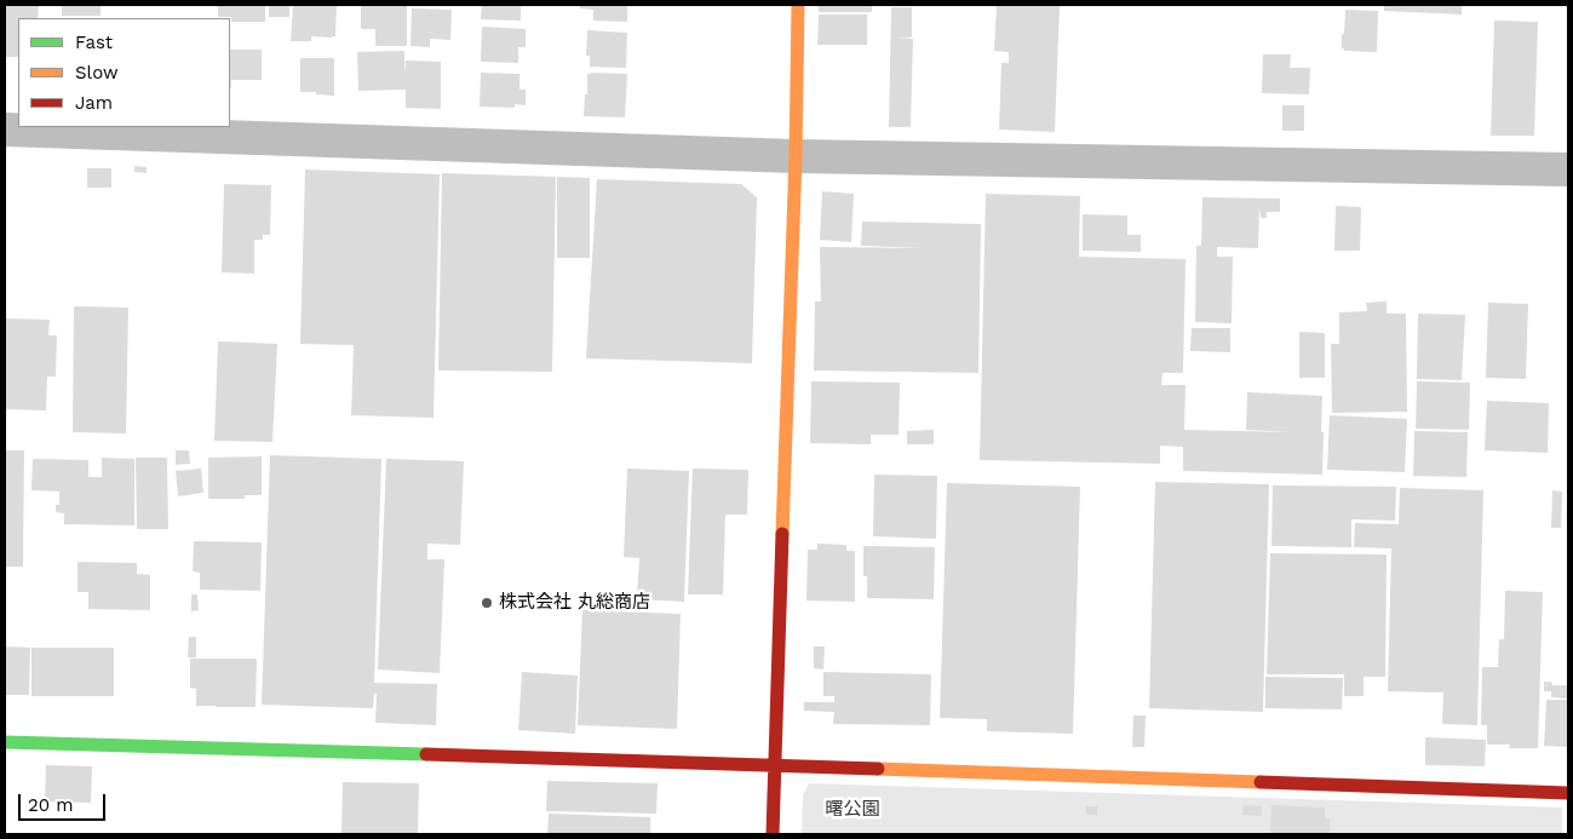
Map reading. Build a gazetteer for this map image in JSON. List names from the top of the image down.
{
  "parks": ["曙公園"],
  "places": ["株式会社 丸総商店"],
  "legend": ["Fast", "Slow", "Jam"],
  "scale_bar": "20 m"
}
